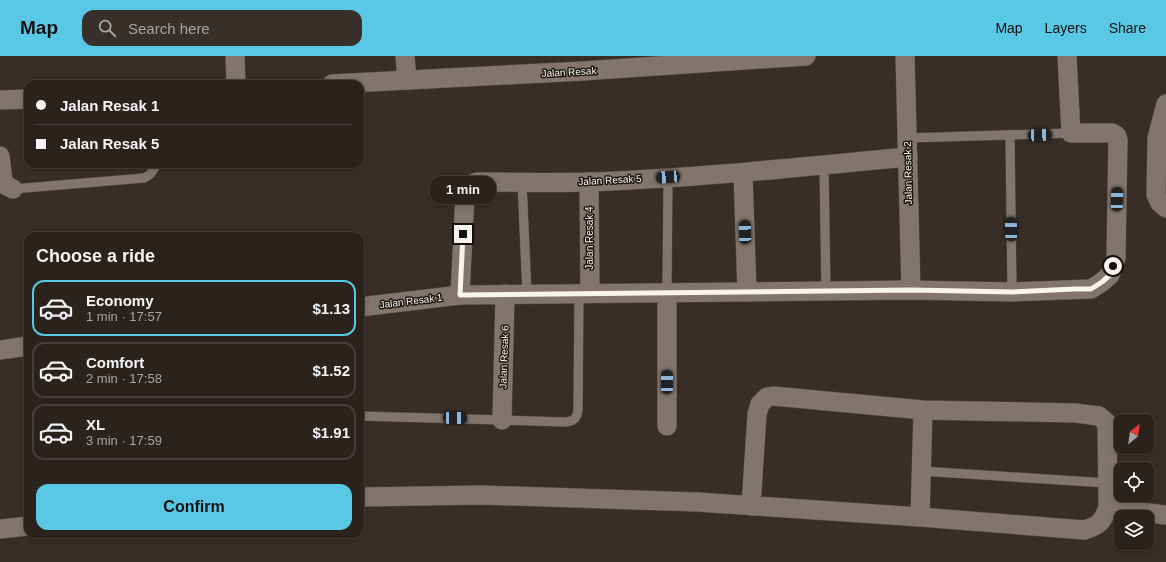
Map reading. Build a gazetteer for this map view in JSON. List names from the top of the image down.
{
  "streets": {
    "street": [
      "Jalan Resak",
      "Jalan Resak 2",
      "Jalan Resak 5",
      "Jalan Resak 4",
      "Jalan Resak 1",
      "Jalan Resak 6"
    ]
  },
  "crossings": [
    ["Jalan Resak 2", "Jalan Resak 5"],
    ["Jalan Resak 2", "Jalan Resak 1"],
    ["Jalan Resak 5", "Jalan Resak 4"],
    ["Jalan Resak 5", "Jalan Resak 1"],
    ["Jalan Resak 4", "Jalan Resak 1"],
    ["Jalan Resak 1", "Jalan Resak 6"]
  ],
  "north": "top right",
  "page": {
    "header": "Map",
    "search": "Search here",
    "nav": ["Map", "Layers", "Share"],
    "banner": ["Jalan Resak 1", "Jalan Resak 5"],
    "bubble": "1 min",
    "heading": "Choose a ride",
    "list": [
      {
        "name": "Economy",
        "note": "1 min · 17:57",
        "value": "$1.13"
      },
      {
        "name": "Comfort",
        "note": "2 min · 17:58",
        "value": "$1.52"
      },
      {
        "name": "XL",
        "note": "3 min · 17:59",
        "value": "$1.91"
      }
    ],
    "buttons": "Confirm"
  }
}
